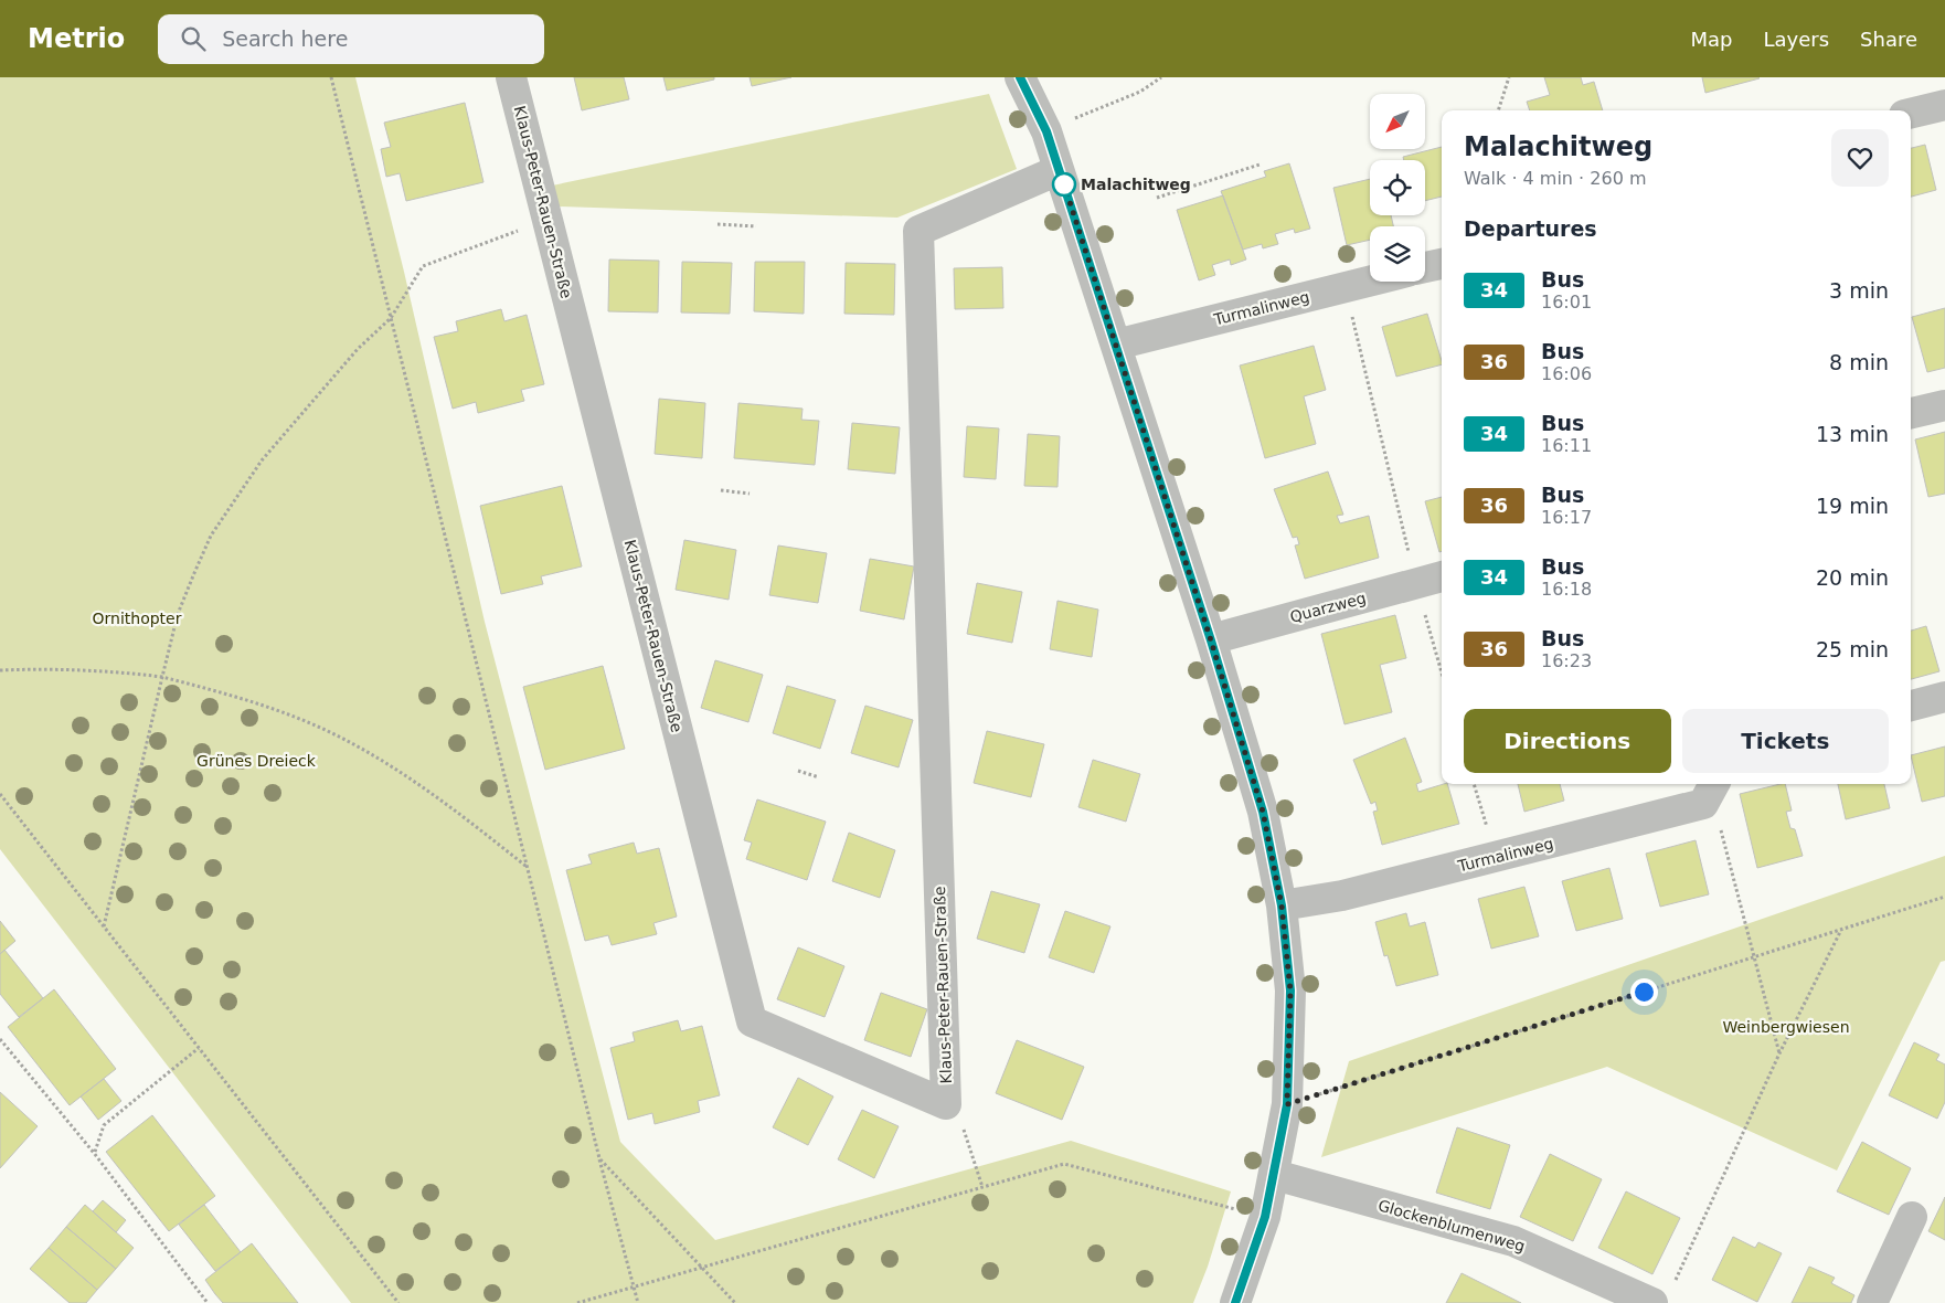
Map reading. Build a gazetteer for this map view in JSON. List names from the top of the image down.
{
  "streets": {
    "street": [
      "Klaus-Peter-Rauen-Straße",
      "Turmalinweg",
      "Quarzweg",
      "Glockenblumenweg"
    ]
  },
  "parks": ["Ornithopter", "Grünes Dreieck", "Weinbergwiesen"],
  "places": ["Malachitweg"],
  "lines": ["bus line 34"],
  "north": "bottom left",
  "page": {
    "header": "Metrio",
    "search": "Search here",
    "nav": ["Map", "Layers", "Share"],
    "heading": [
      ["Malachitweg", "Walk · 4 min · 260 m"],
      "Departures"
    ],
    "list": [
      {
        "mark": "34",
        "name": "Bus",
        "note": "16:01",
        "value": "3 min"
      },
      {
        "mark": "36",
        "name": "Bus",
        "note": "16:06",
        "value": "8 min"
      },
      {
        "mark": "34",
        "name": "Bus",
        "note": "16:11",
        "value": "13 min"
      },
      {
        "mark": "36",
        "name": "Bus",
        "note": "16:17",
        "value": "19 min"
      },
      {
        "mark": "34",
        "name": "Bus",
        "note": "16:18",
        "value": "20 min"
      },
      {
        "mark": "36",
        "name": "Bus",
        "note": "16:23",
        "value": "25 min"
      }
    ],
    "buttons": ["Directions", "Tickets"]
  }
}
